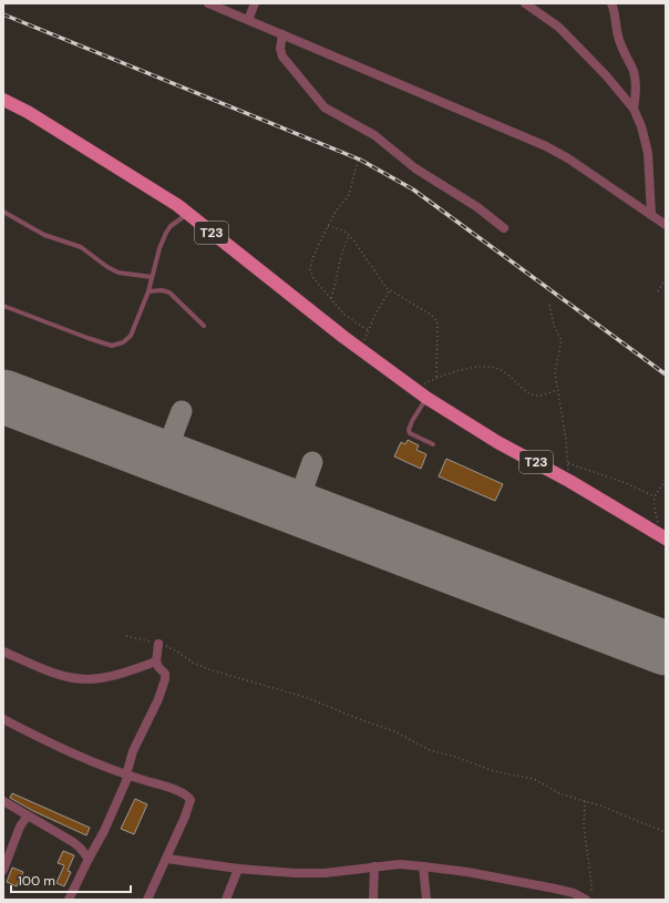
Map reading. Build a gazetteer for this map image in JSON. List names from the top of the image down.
{
  "streets": {
    "main road": ["T23"]
  },
  "scale_bar": "100 m"
}
